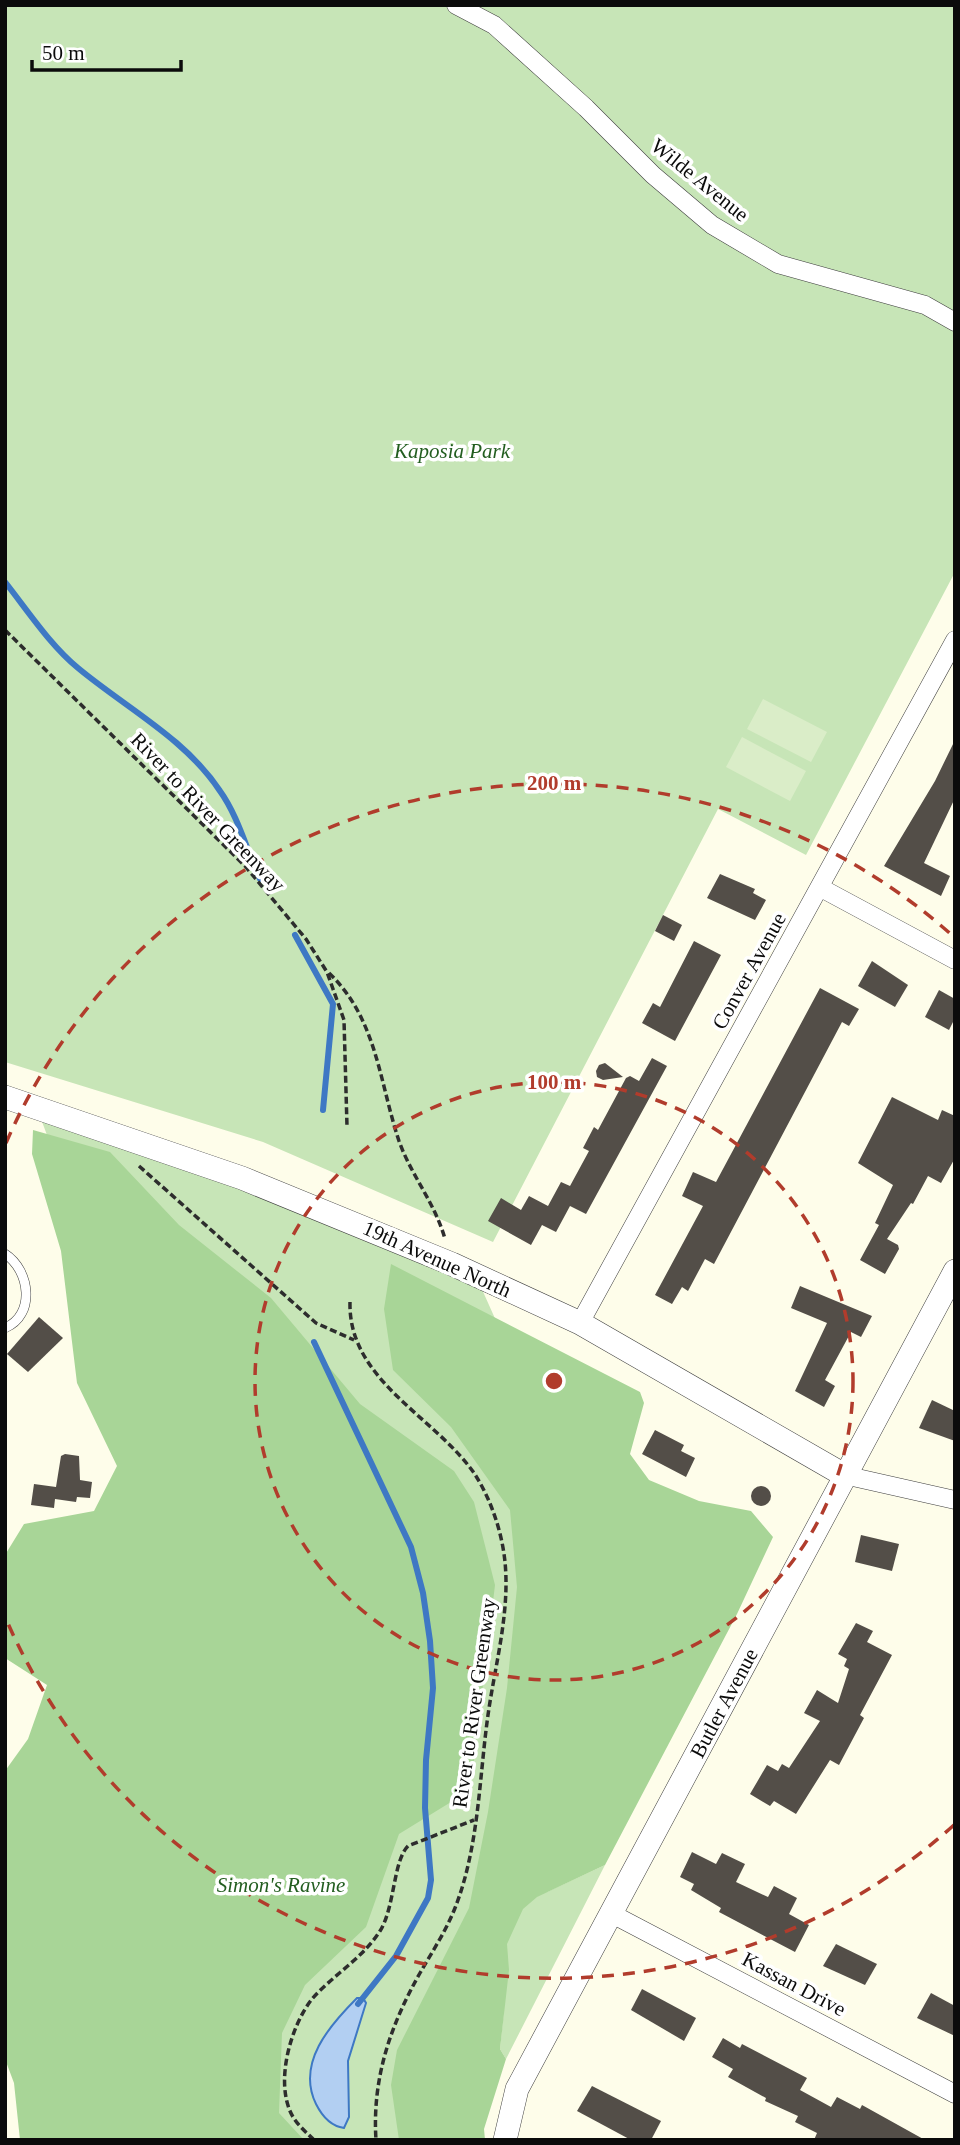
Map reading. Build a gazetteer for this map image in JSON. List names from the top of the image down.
{
  "streets": {
    "street": [
      "Wilde Avenue",
      "Conver Avenue",
      "19th Avenue North",
      "Butler Avenue",
      "Kassan Drive"
    ],
    "path": ["River to River Greenway"]
  },
  "crossings": [
    ["Conver Avenue", "19th Avenue North"],
    ["19th Avenue North", "Butler Avenue"],
    ["Butler Avenue", "Kassan Drive"]
  ],
  "parks": ["Kaposia Park", "Simon's Ravine"],
  "scale_bar": "50 m",
  "rings": ["200 m", "100 m"]
}
